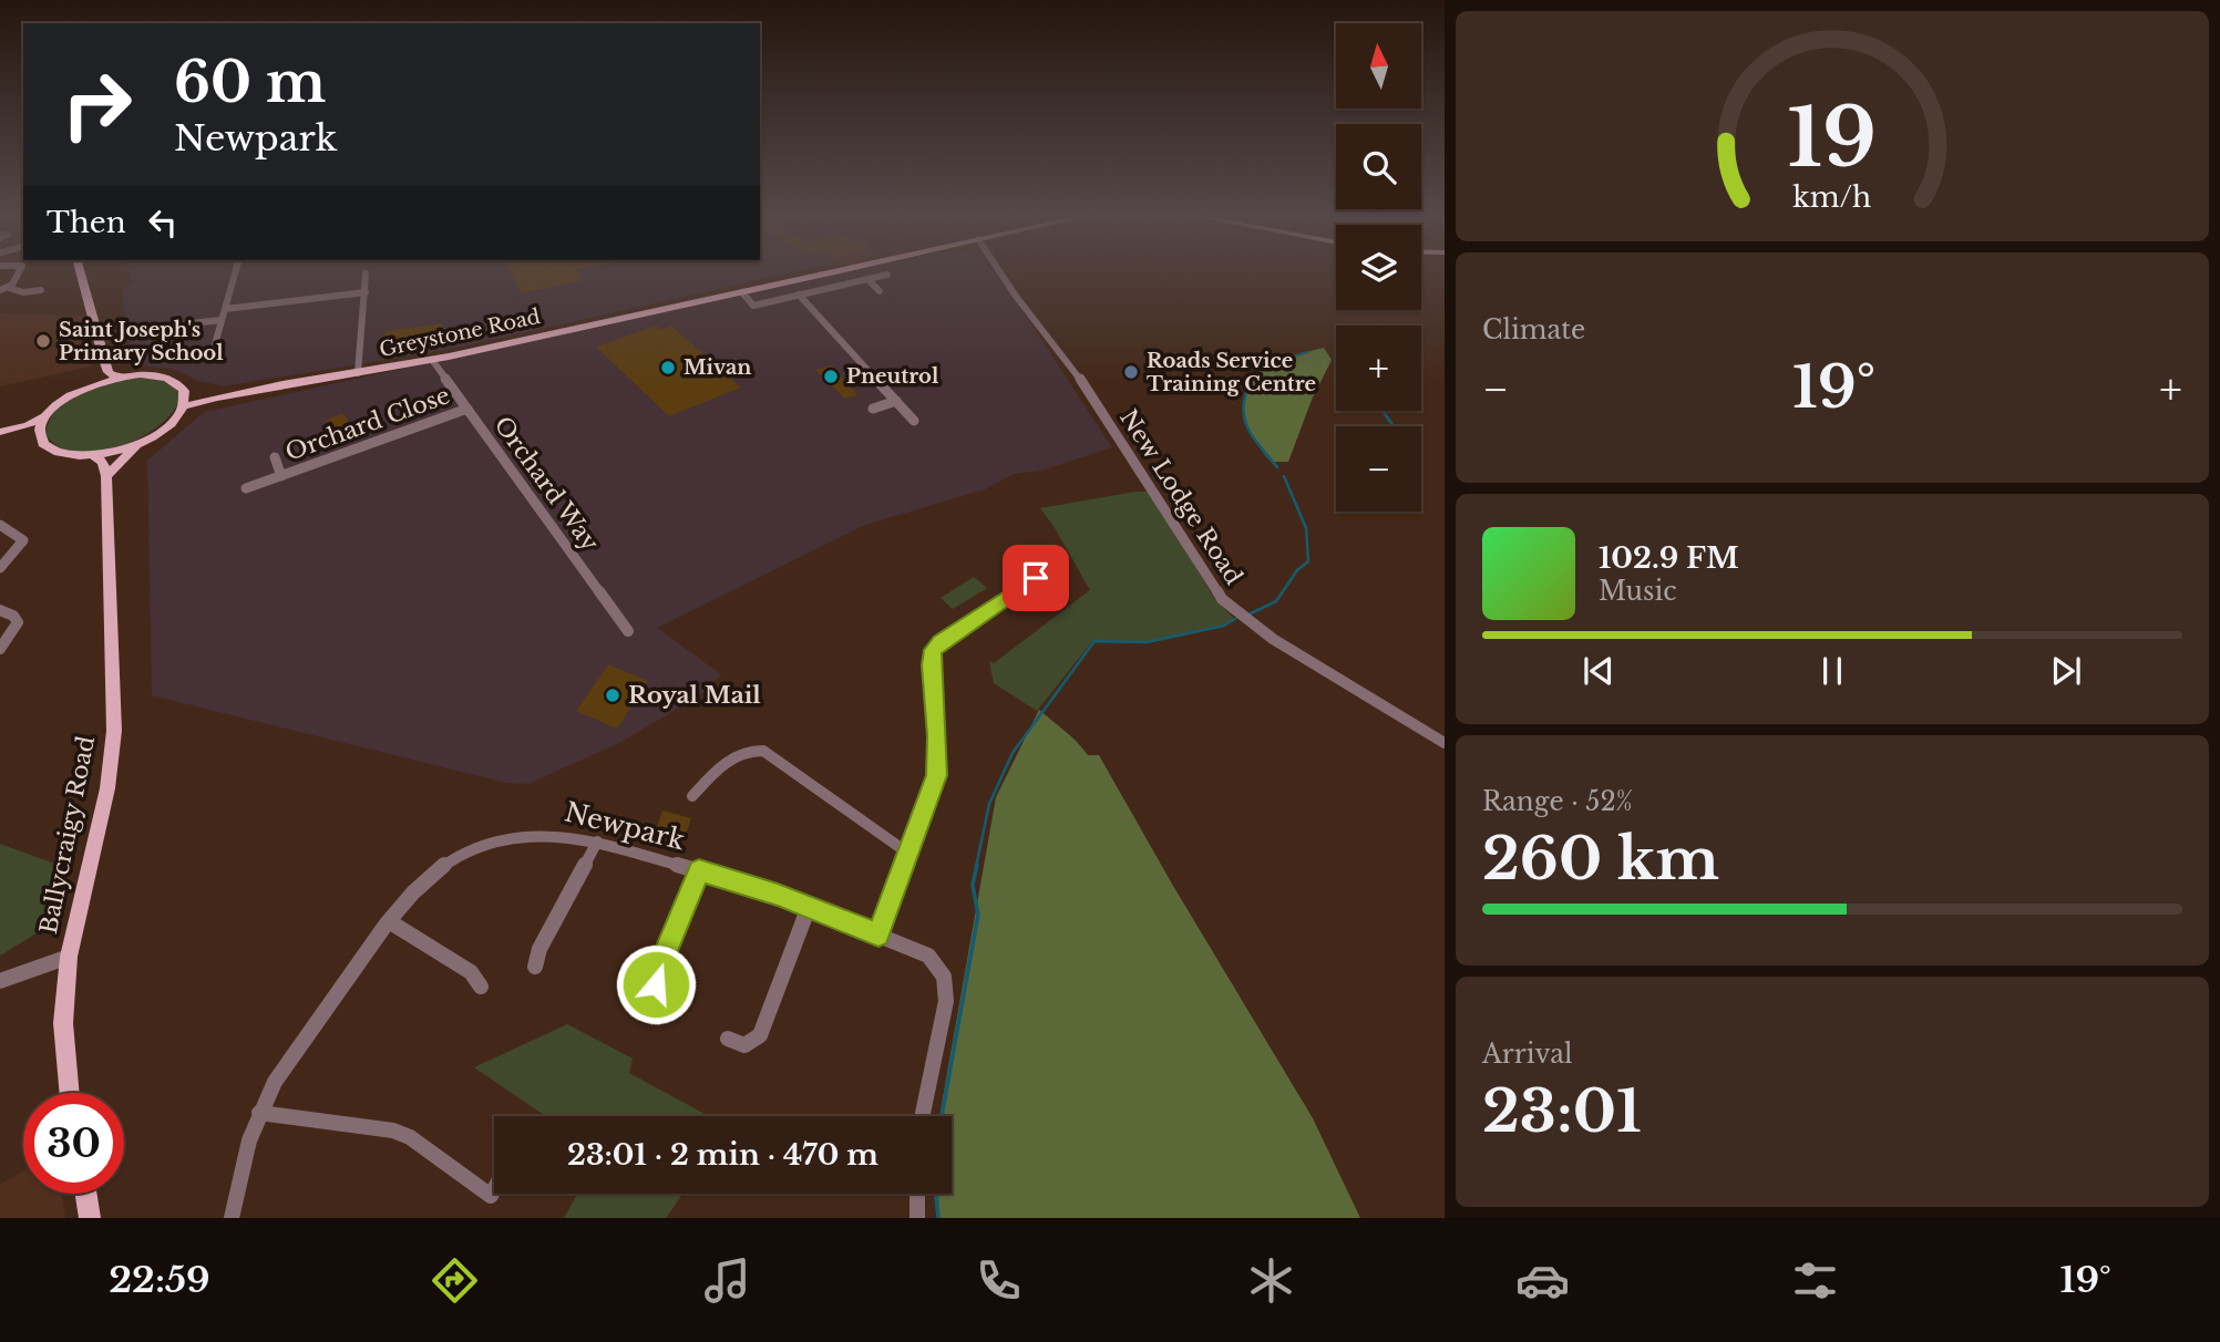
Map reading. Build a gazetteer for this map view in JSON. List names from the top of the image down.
{
  "streets": {
    "main road": ["Greystone Road", "Ballycraigy Road"],
    "street": [
      "Orchard Close",
      "Orchard Way",
      "New Lodge Road",
      "Newpark"
    ]
  },
  "crossings": [
    ["Greystone Road", "Orchard Way"],
    ["Orchard Close", "Orchard Way"]
  ],
  "places": [
    "Saint Joseph's Primary School",
    "Mivan",
    "Roads Service Training Centre",
    "Pneutrol",
    "Royal Mail"
  ],
  "north": "top",
  "page": {
    "map_buttons": ["+", "−"],
    "turn": ["60 m", "Newpark"],
    "then": "Then",
    "tile": [
      "Climate",
      ["Range · 52%", "260 km"],
      ["Arrival", "23:01"]
    ],
    "heat": ["−", "19°", "+"],
    "song": ["102.9 FM", "Music"],
    "limit": "30",
    "trip": "23:01 · 2 min · 470 m",
    "tabs": ["22:59", "19°"],
    "gauge": ["19", "km/h"]
  }
}
